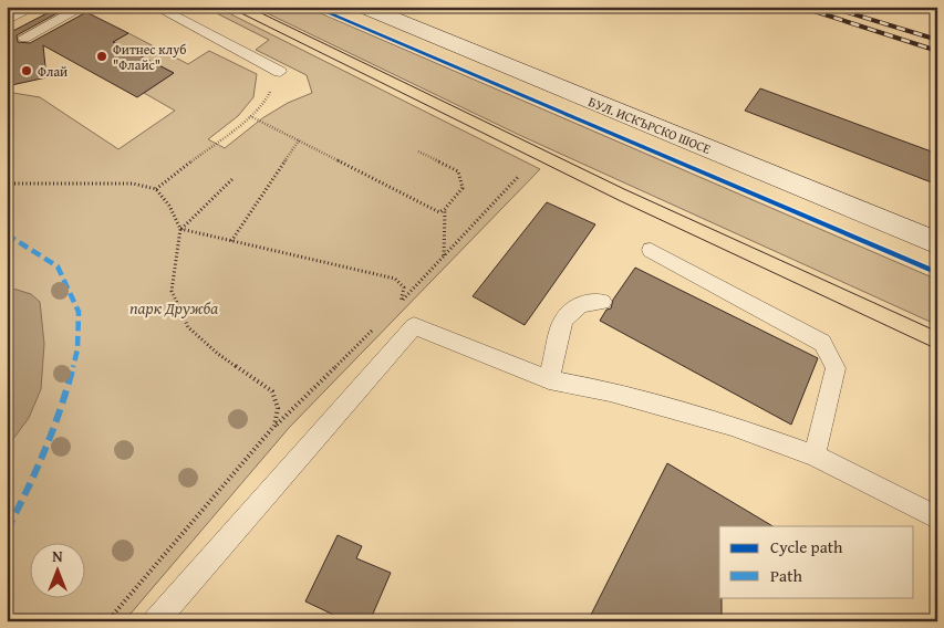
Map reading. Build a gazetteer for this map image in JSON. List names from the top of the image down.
{
  "streets": {
    "main road": ["БУЛ. ИСКЪРСКО ШОСЕ"]
  },
  "parks": ["парк Дружба"],
  "places": ["Фитнес клуб \"Флайс\"", "Флай"],
  "legend": ["Cycle path", "Path"],
  "north": "top"
}
